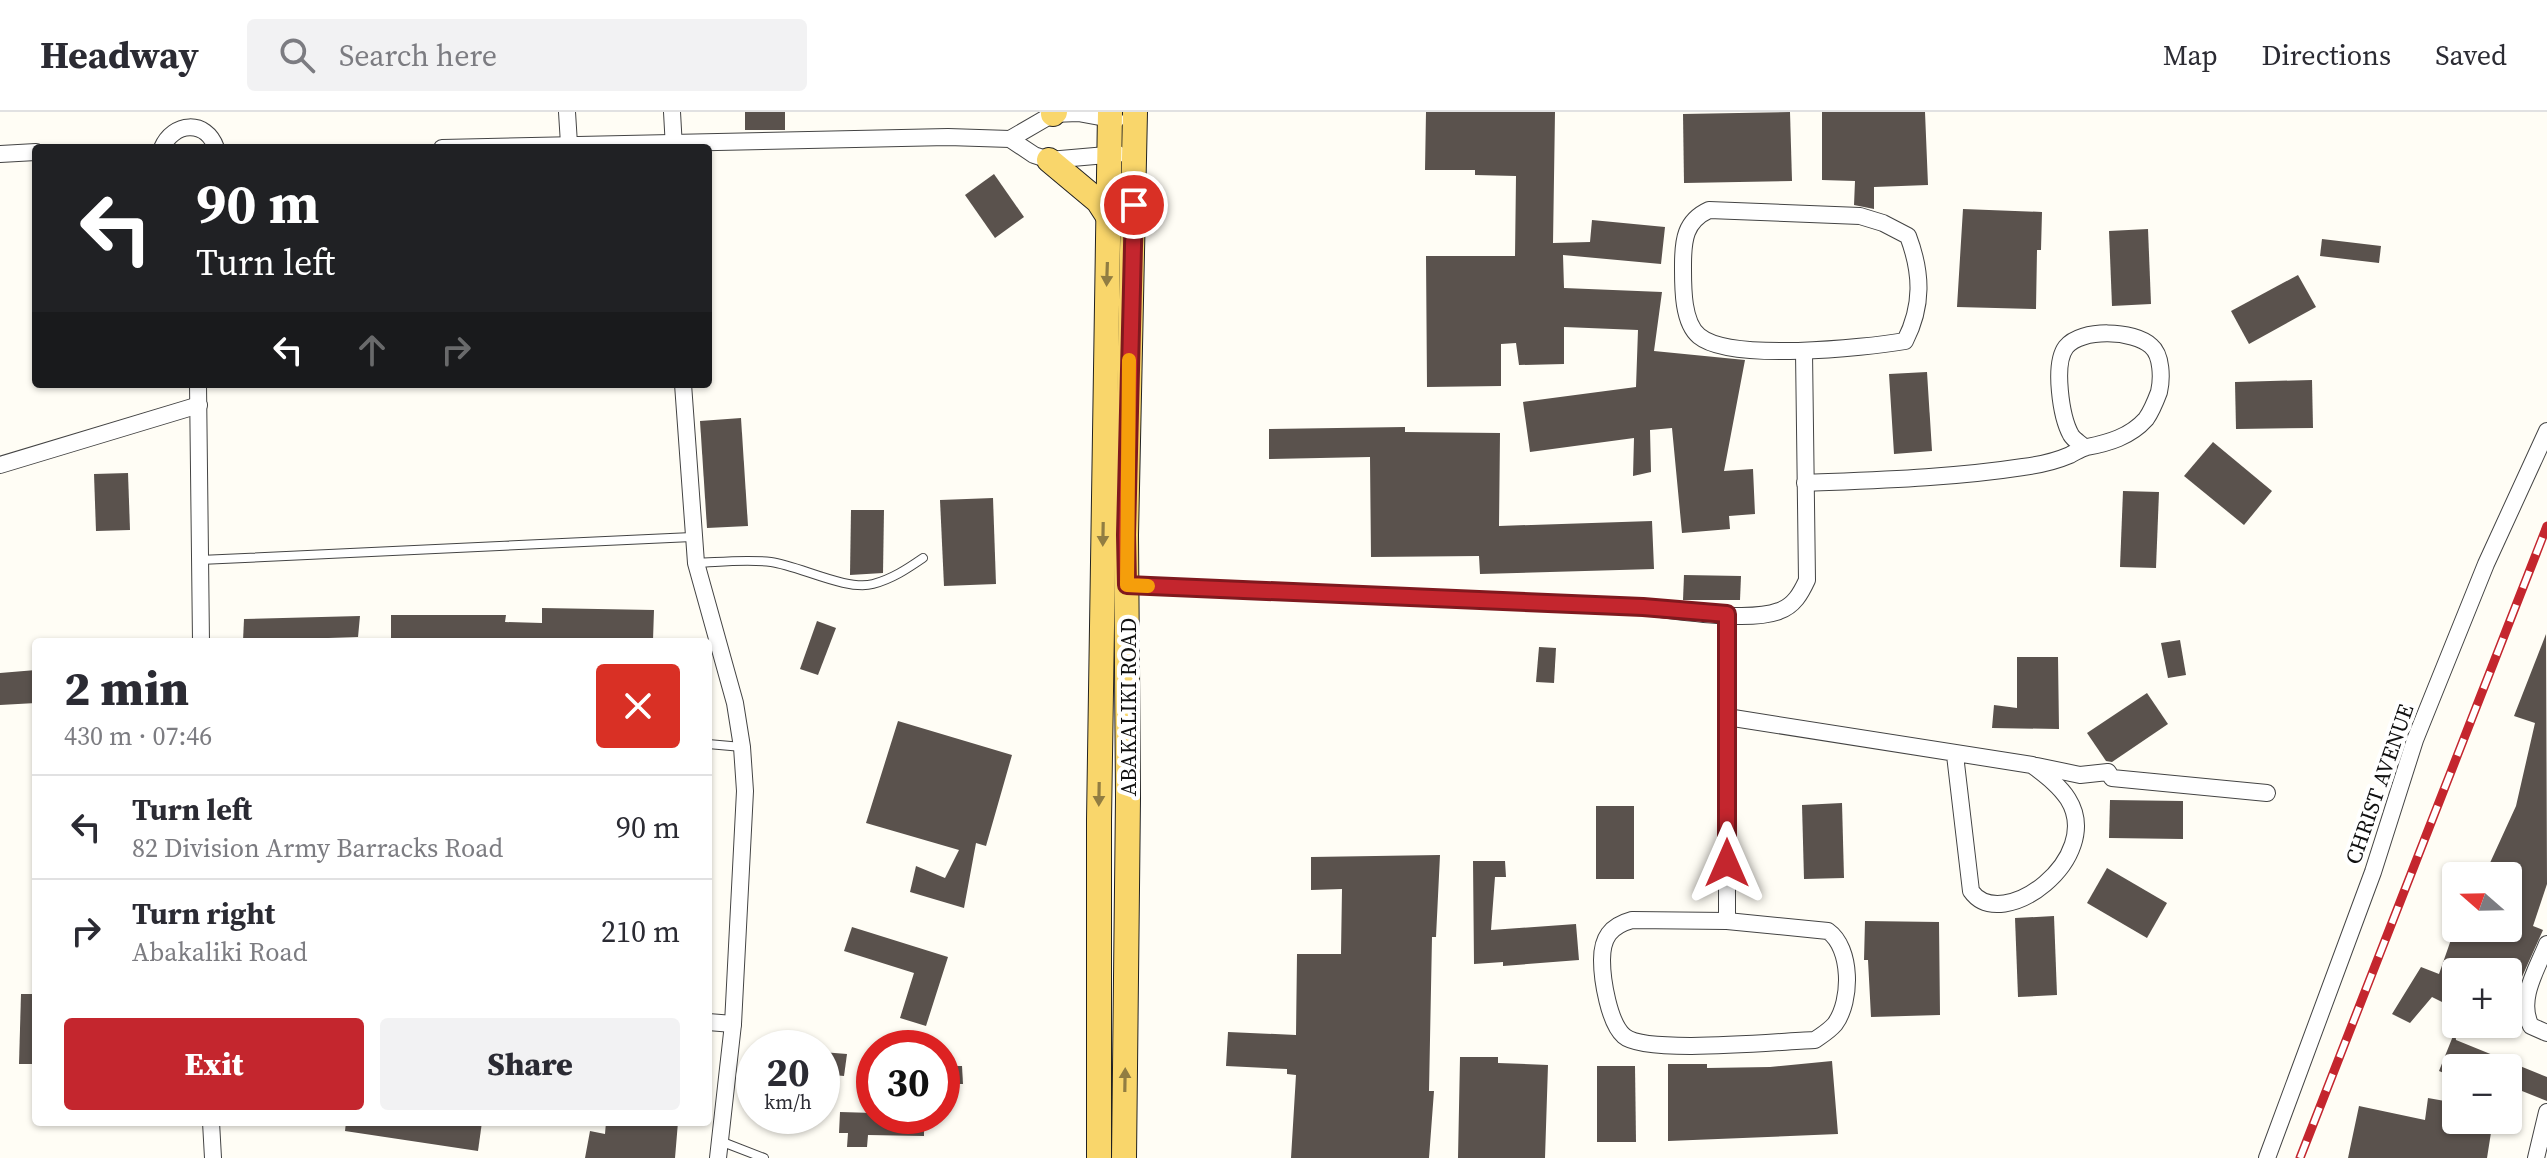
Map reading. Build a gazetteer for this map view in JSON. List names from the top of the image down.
{
  "streets": {
    "main road": ["ABAKALIKI ROAD"],
    "street": ["CHRIST AVENUE"]
  },
  "north": "left",
  "page": {
    "header": "Headway",
    "search": "Search here",
    "nav": ["Map", "Directions", "Saved"],
    "turn": ["90 m", "Turn left"],
    "heading": ["2 min", "430 m · 07:46"],
    "list": [
      {
        "name": "Turn left",
        "note": "82 Division Army Barracks Road",
        "value": "90 m"
      },
      {
        "name": "Turn right",
        "note": "Abakaliki Road",
        "value": "210 m"
      }
    ],
    "map_buttons": ["+", "−"],
    "buttons": ["Exit", "Share"],
    "speed": "20 km/h",
    "limit": "30"
  }
}
